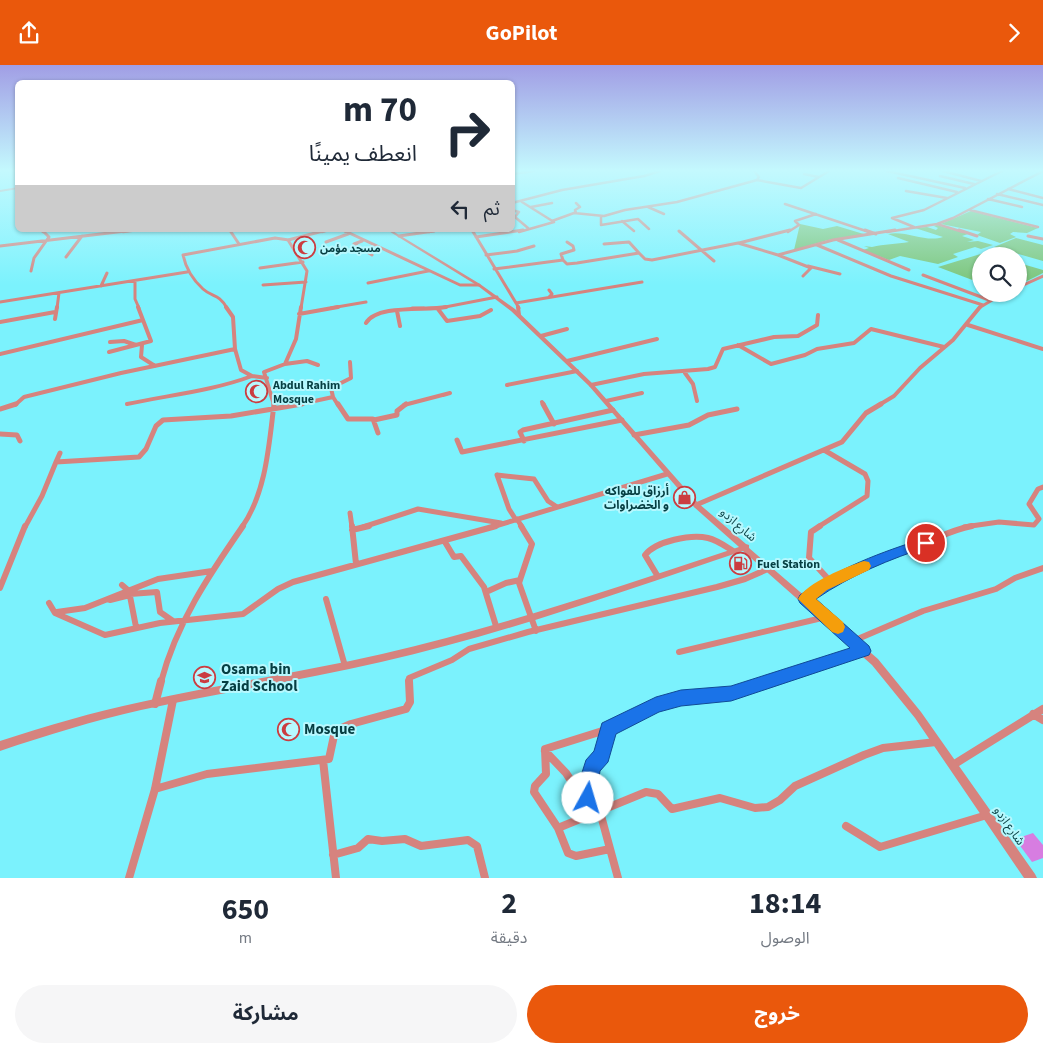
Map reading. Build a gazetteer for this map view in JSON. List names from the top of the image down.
{
  "streets": {
    "street": ["شارع ازدو"]
  },
  "places": {
    "mosque": ["مسجد مؤمن", "Abdul Rahim Mosque", "Mosque"],
    "shop": ["أرزاق للفواكه و الخضراوات"],
    "fuel station": ["Fuel Station"],
    "school or university": ["Osama bin Zaid School"]
  },
  "page": {
    "header": "GoPilot",
    "turn": ["70 m", "انعطف يمينًا"],
    "then": "ثم",
    "eta": [
      "18:14",
      "الوصول",
      "2",
      "دقيقة",
      "650",
      "m"
    ],
    "buttons": ["خروج", "مشاركة"]
  }
}
